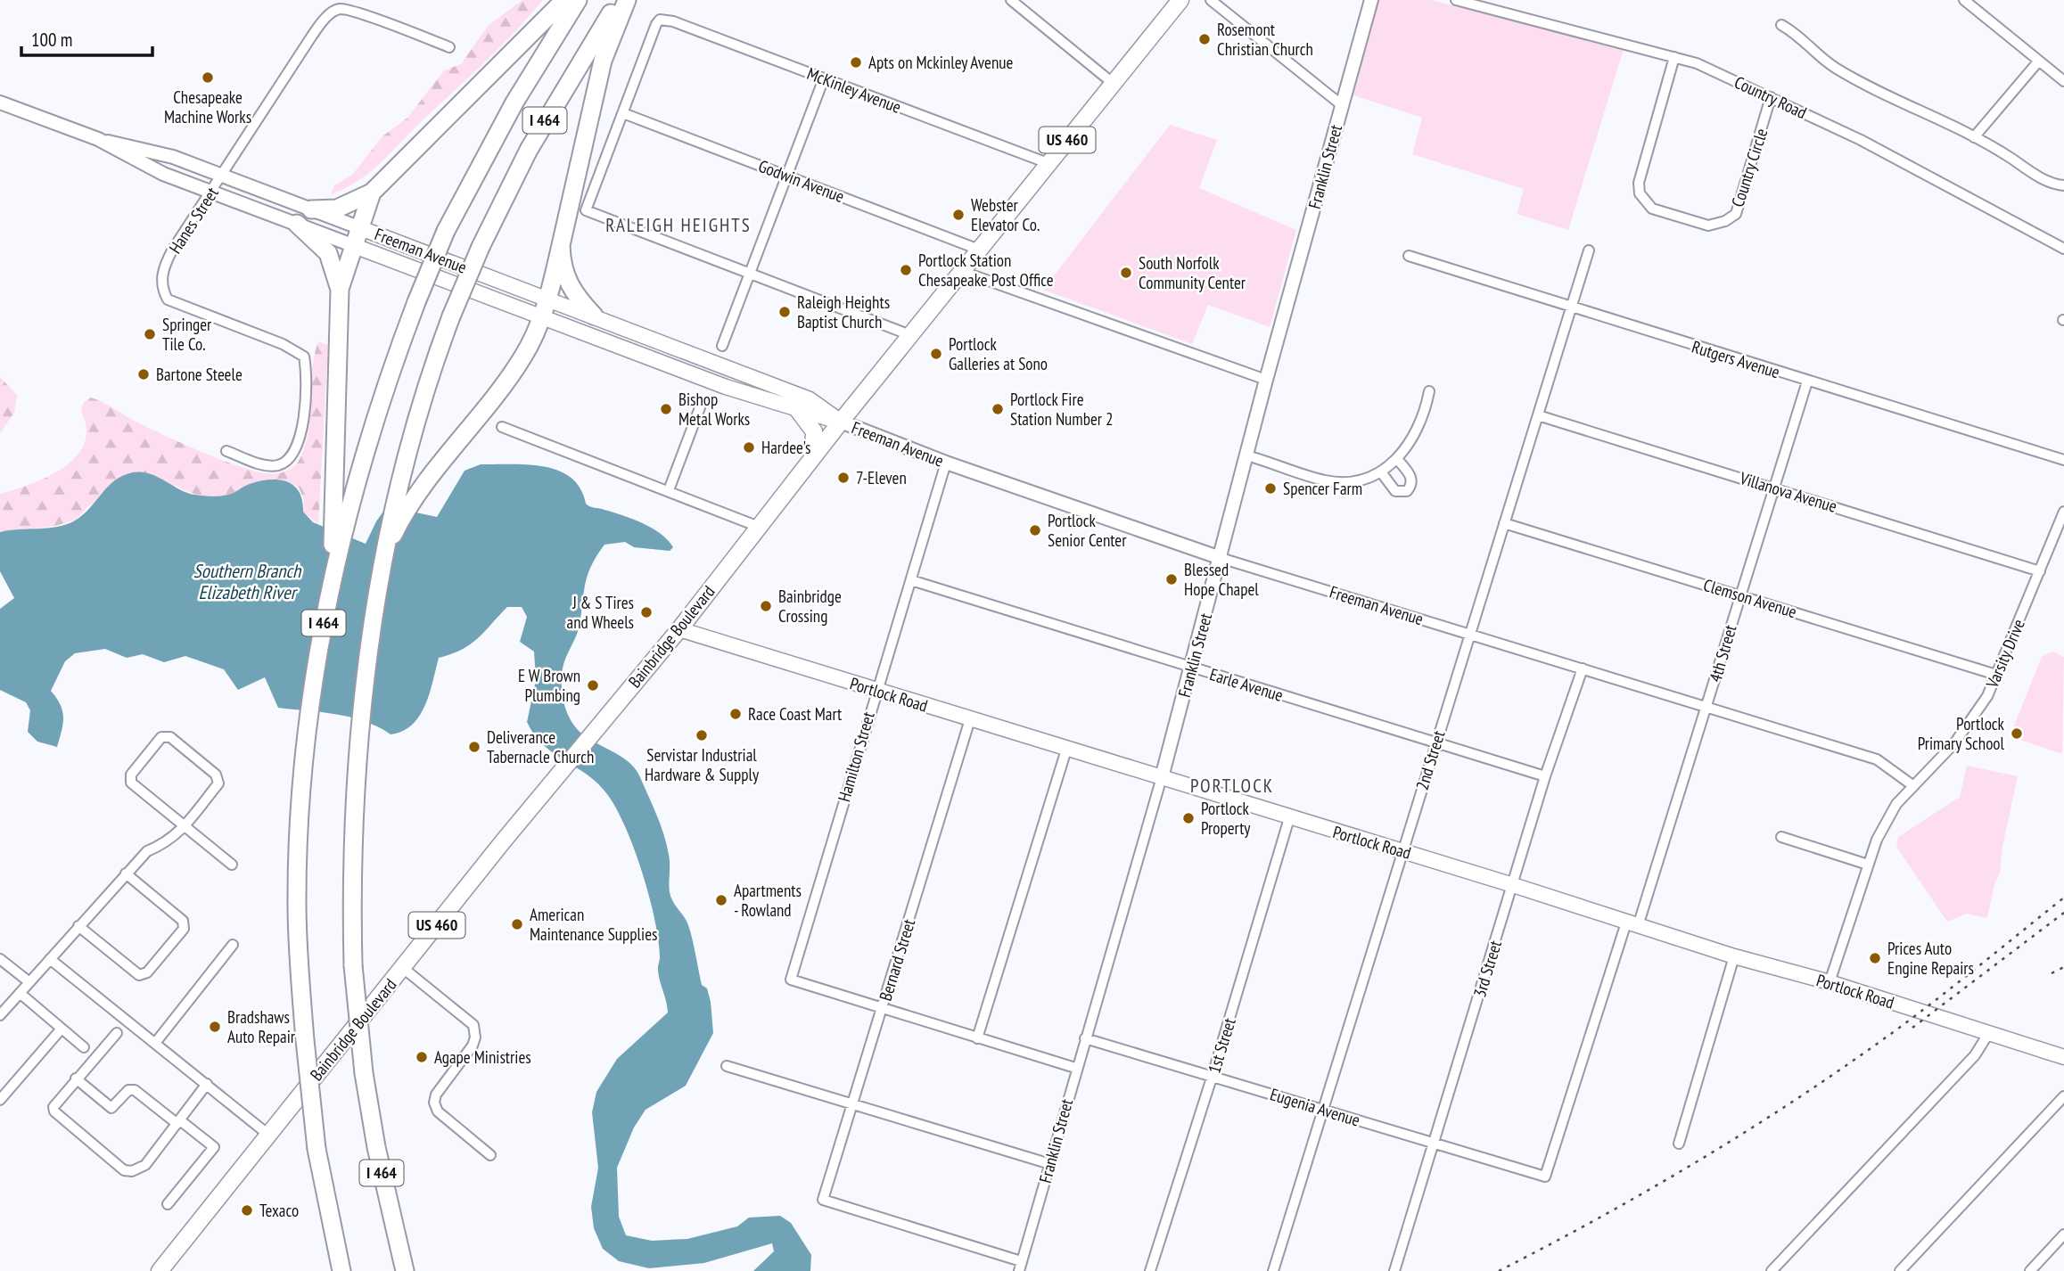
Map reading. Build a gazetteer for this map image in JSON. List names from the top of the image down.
{
  "streets": {
    "highway": ["I 464"],
    "main road": [
      "US 460",
      "Freeman Avenue",
      "Bainbridge Boulevard",
      "Portlock Road"
    ],
    "street": [
      "McKinley Avenue",
      "Country Road",
      "Franklin Street",
      "Country Circle",
      "Godwin Avenue",
      "Hanes Street",
      "Rutgers Avenue",
      "Villanova Avenue",
      "Clemson Avenue",
      "4th Street",
      "Varsity Drive",
      "Earle Avenue",
      "Hamilton Street",
      "2nd Street",
      "Bernard Street",
      "3rd Street",
      "1st Street",
      "Eugenia Avenue"
    ]
  },
  "crossings": [
    ["McKinley Avenue", "Godwin Avenue"],
    ["McKinley Avenue", "Bainbridge Boulevard"],
    ["Country Road", "Country Circle"],
    ["Franklin Street", "Freeman Avenue"],
    ["Franklin Street", "Earle Avenue"],
    ["Franklin Street", "Portlock Road"],
    ["Franklin Street", "Bernard Street"],
    ["Franklin Street", "Eugenia Avenue"],
    ["Godwin Avenue", "Bainbridge Boulevard"],
    ["Hanes Street", "Freeman Avenue"],
    ["Freeman Avenue", "Bainbridge Boulevard"],
    ["Freeman Avenue", "4th Street"],
    ["Freeman Avenue", "Varsity Drive"],
    ["Freeman Avenue", "Hamilton Street"],
    ["Freeman Avenue", "2nd Street"],
    ["Freeman Avenue", "3rd Street"],
    ["Rutgers Avenue", "4th Street"],
    ["Rutgers Avenue", "2nd Street"],
    ["Villanova Avenue", "4th Street"],
    ["Villanova Avenue", "Varsity Drive"],
    ["Villanova Avenue", "2nd Street"],
    ["Clemson Avenue", "4th Street"],
    ["Clemson Avenue", "Varsity Drive"],
    ["Clemson Avenue", "2nd Street"],
    ["Bainbridge Boulevard", "Portlock Road"],
    ["4th Street", "Portlock Road"],
    ["4th Street", "Eugenia Avenue"],
    ["Varsity Drive", "Portlock Road"],
    ["Earle Avenue", "Hamilton Street"],
    ["Earle Avenue", "2nd Street"],
    ["Earle Avenue", "3rd Street"],
    ["Portlock Road", "Hamilton Street"],
    ["Portlock Road", "2nd Street"],
    ["Portlock Road", "Bernard Street"],
    ["Portlock Road", "3rd Street"],
    ["Portlock Road", "1st Street"],
    ["Hamilton Street", "Bernard Street"],
    ["2nd Street", "Eugenia Avenue"],
    ["3rd Street", "Eugenia Avenue"],
    ["1st Street", "Eugenia Avenue"]
  ],
  "districts": ["RALEIGH HEIGHTS", "PORTLOCK"],
  "water": ["Southern Branch Elizabeth River"],
  "places": [
    "Rosemont Christian Church",
    "Apts on Mckinley Avenue",
    "Chesapeake Machine Works",
    "Webster Elevator Co.",
    "Portlock Station Chesapeake Post Office",
    "South Norfolk Community Center",
    "Raleigh Heights Baptist Church",
    "Springer Tile Co.",
    "Portlock Galleries at Sono",
    "Bartone Steele",
    "Bishop Metal Works",
    "Portlock Fire Station Number 2",
    "Hardee's",
    "7-Eleven",
    "Spencer Farm",
    "Portlock Senior Center",
    "Blessed Hope Chapel",
    "Bainbridge Crossing",
    "J & S Tires and Wheels",
    "E W Brown Plumbing",
    "Race Coast Mart",
    "Portlock Primary School",
    "Servistar Industrial Hardware & Supply",
    "Deliverance Tabernacle Church",
    "Portlock Property",
    "Apartments - Rowland",
    "American Maintenance Supplies",
    "Prices Auto Engine Repairs",
    "Bradshaws Auto Repair",
    "Agape Ministries",
    "Texaco"
  ],
  "scale_bar": "100 m"
}
